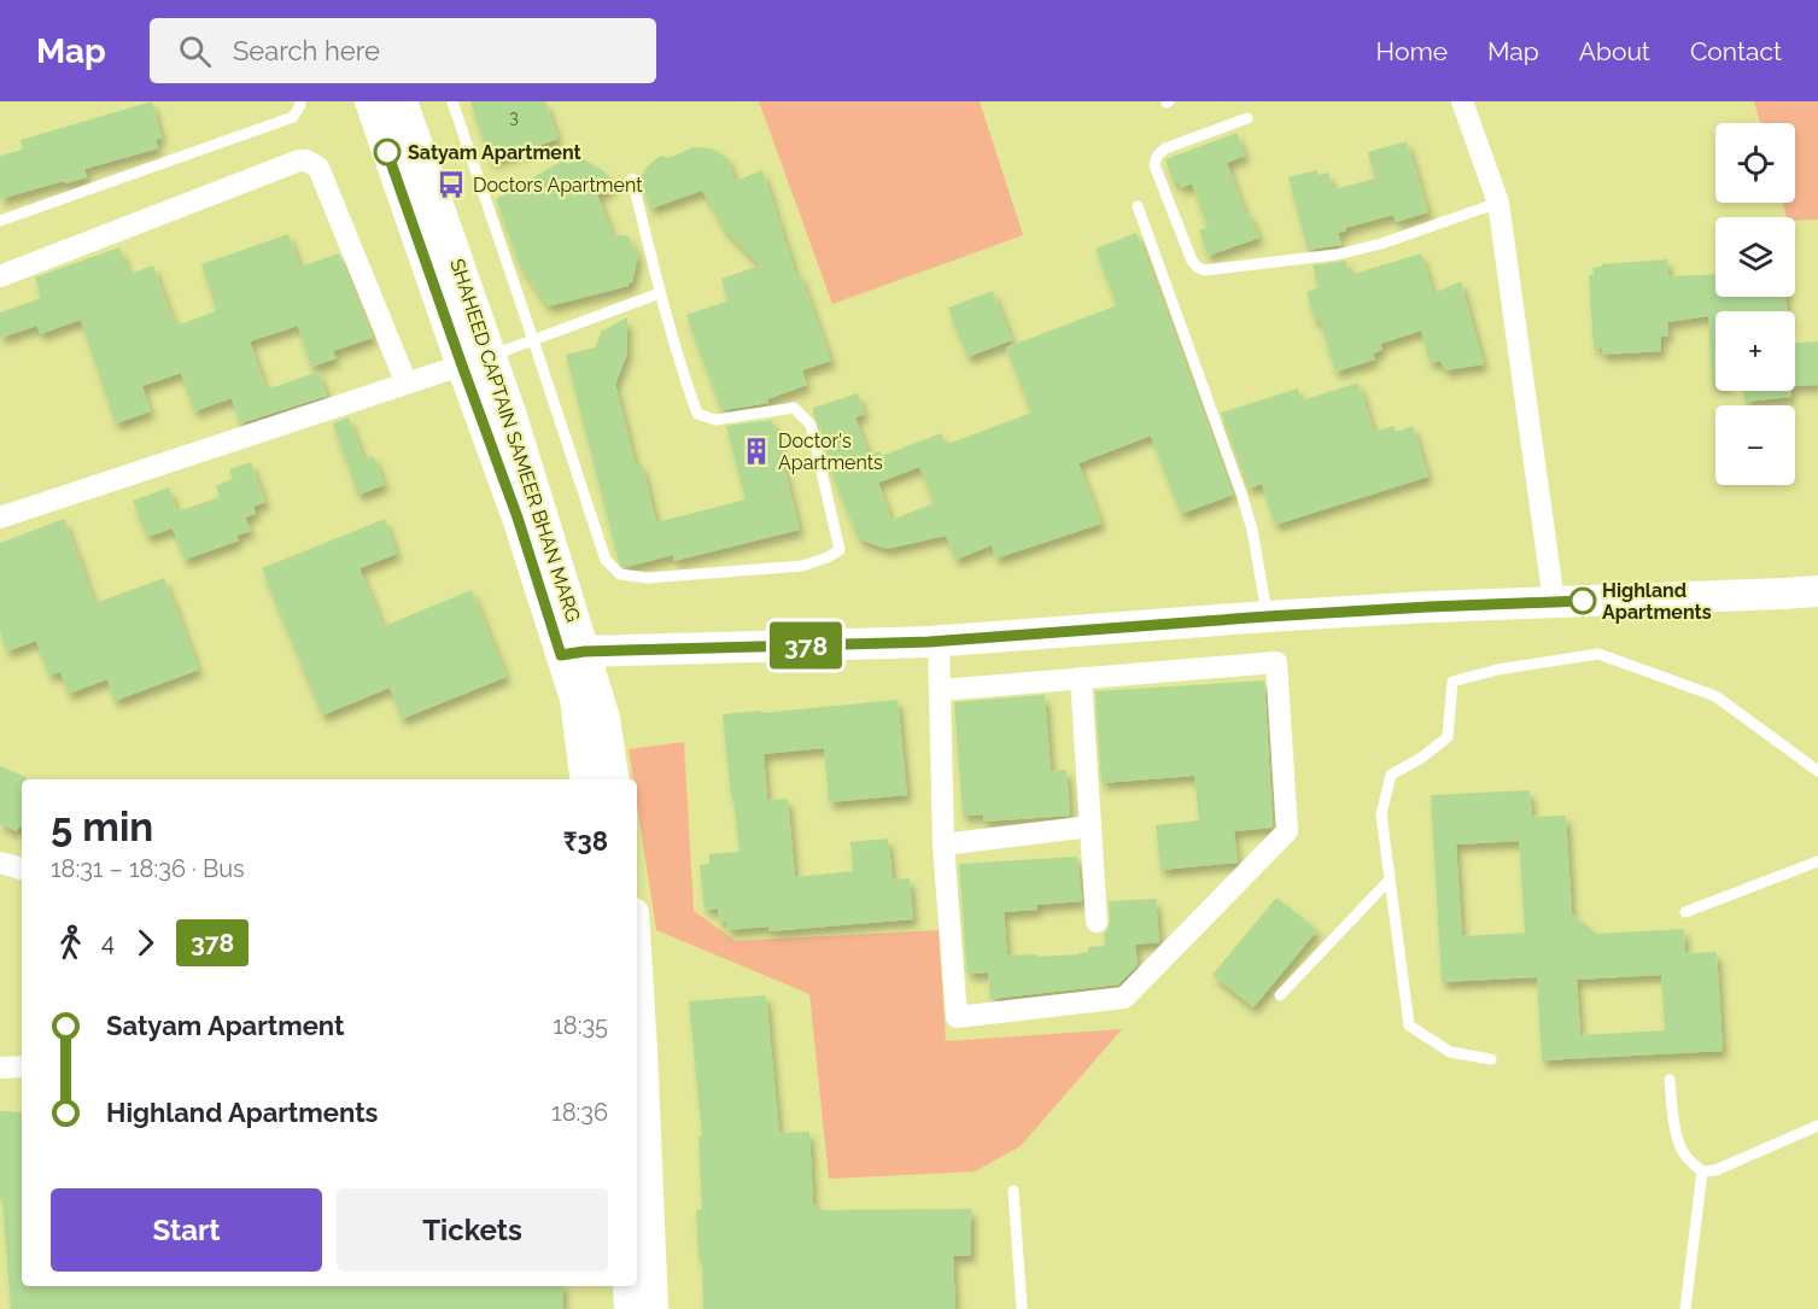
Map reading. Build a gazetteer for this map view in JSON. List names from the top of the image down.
{
  "streets": {
    "street": ["SHAHEED CAPTAIN SAMEER BHAN MARG"]
  },
  "places": {
    "other": ["Satyam Apartment", "Highland Apartments"],
    "bus stop": ["Doctors Apartment"],
    "building": ["Doctor's Apartments"]
  },
  "lines": ["bus line 378"],
  "house_numbers": ["3"],
  "page": {
    "header": "Map",
    "search": "Search here",
    "nav": [
      "Home",
      "Map",
      "About",
      "Contact"
    ],
    "on_map": "378",
    "map_buttons": ["+", "−"],
    "heading": ["5 min", "18:31 – 18:36 · Bus", "₹38"],
    "legs": ["4", "378"],
    "list": [
      {
        "name": "Satyam Apartment",
        "value": "18:35"
      },
      {
        "name": "Highland Apartments",
        "value": "18:36"
      }
    ],
    "buttons": ["Start", "Tickets"]
  }
}
